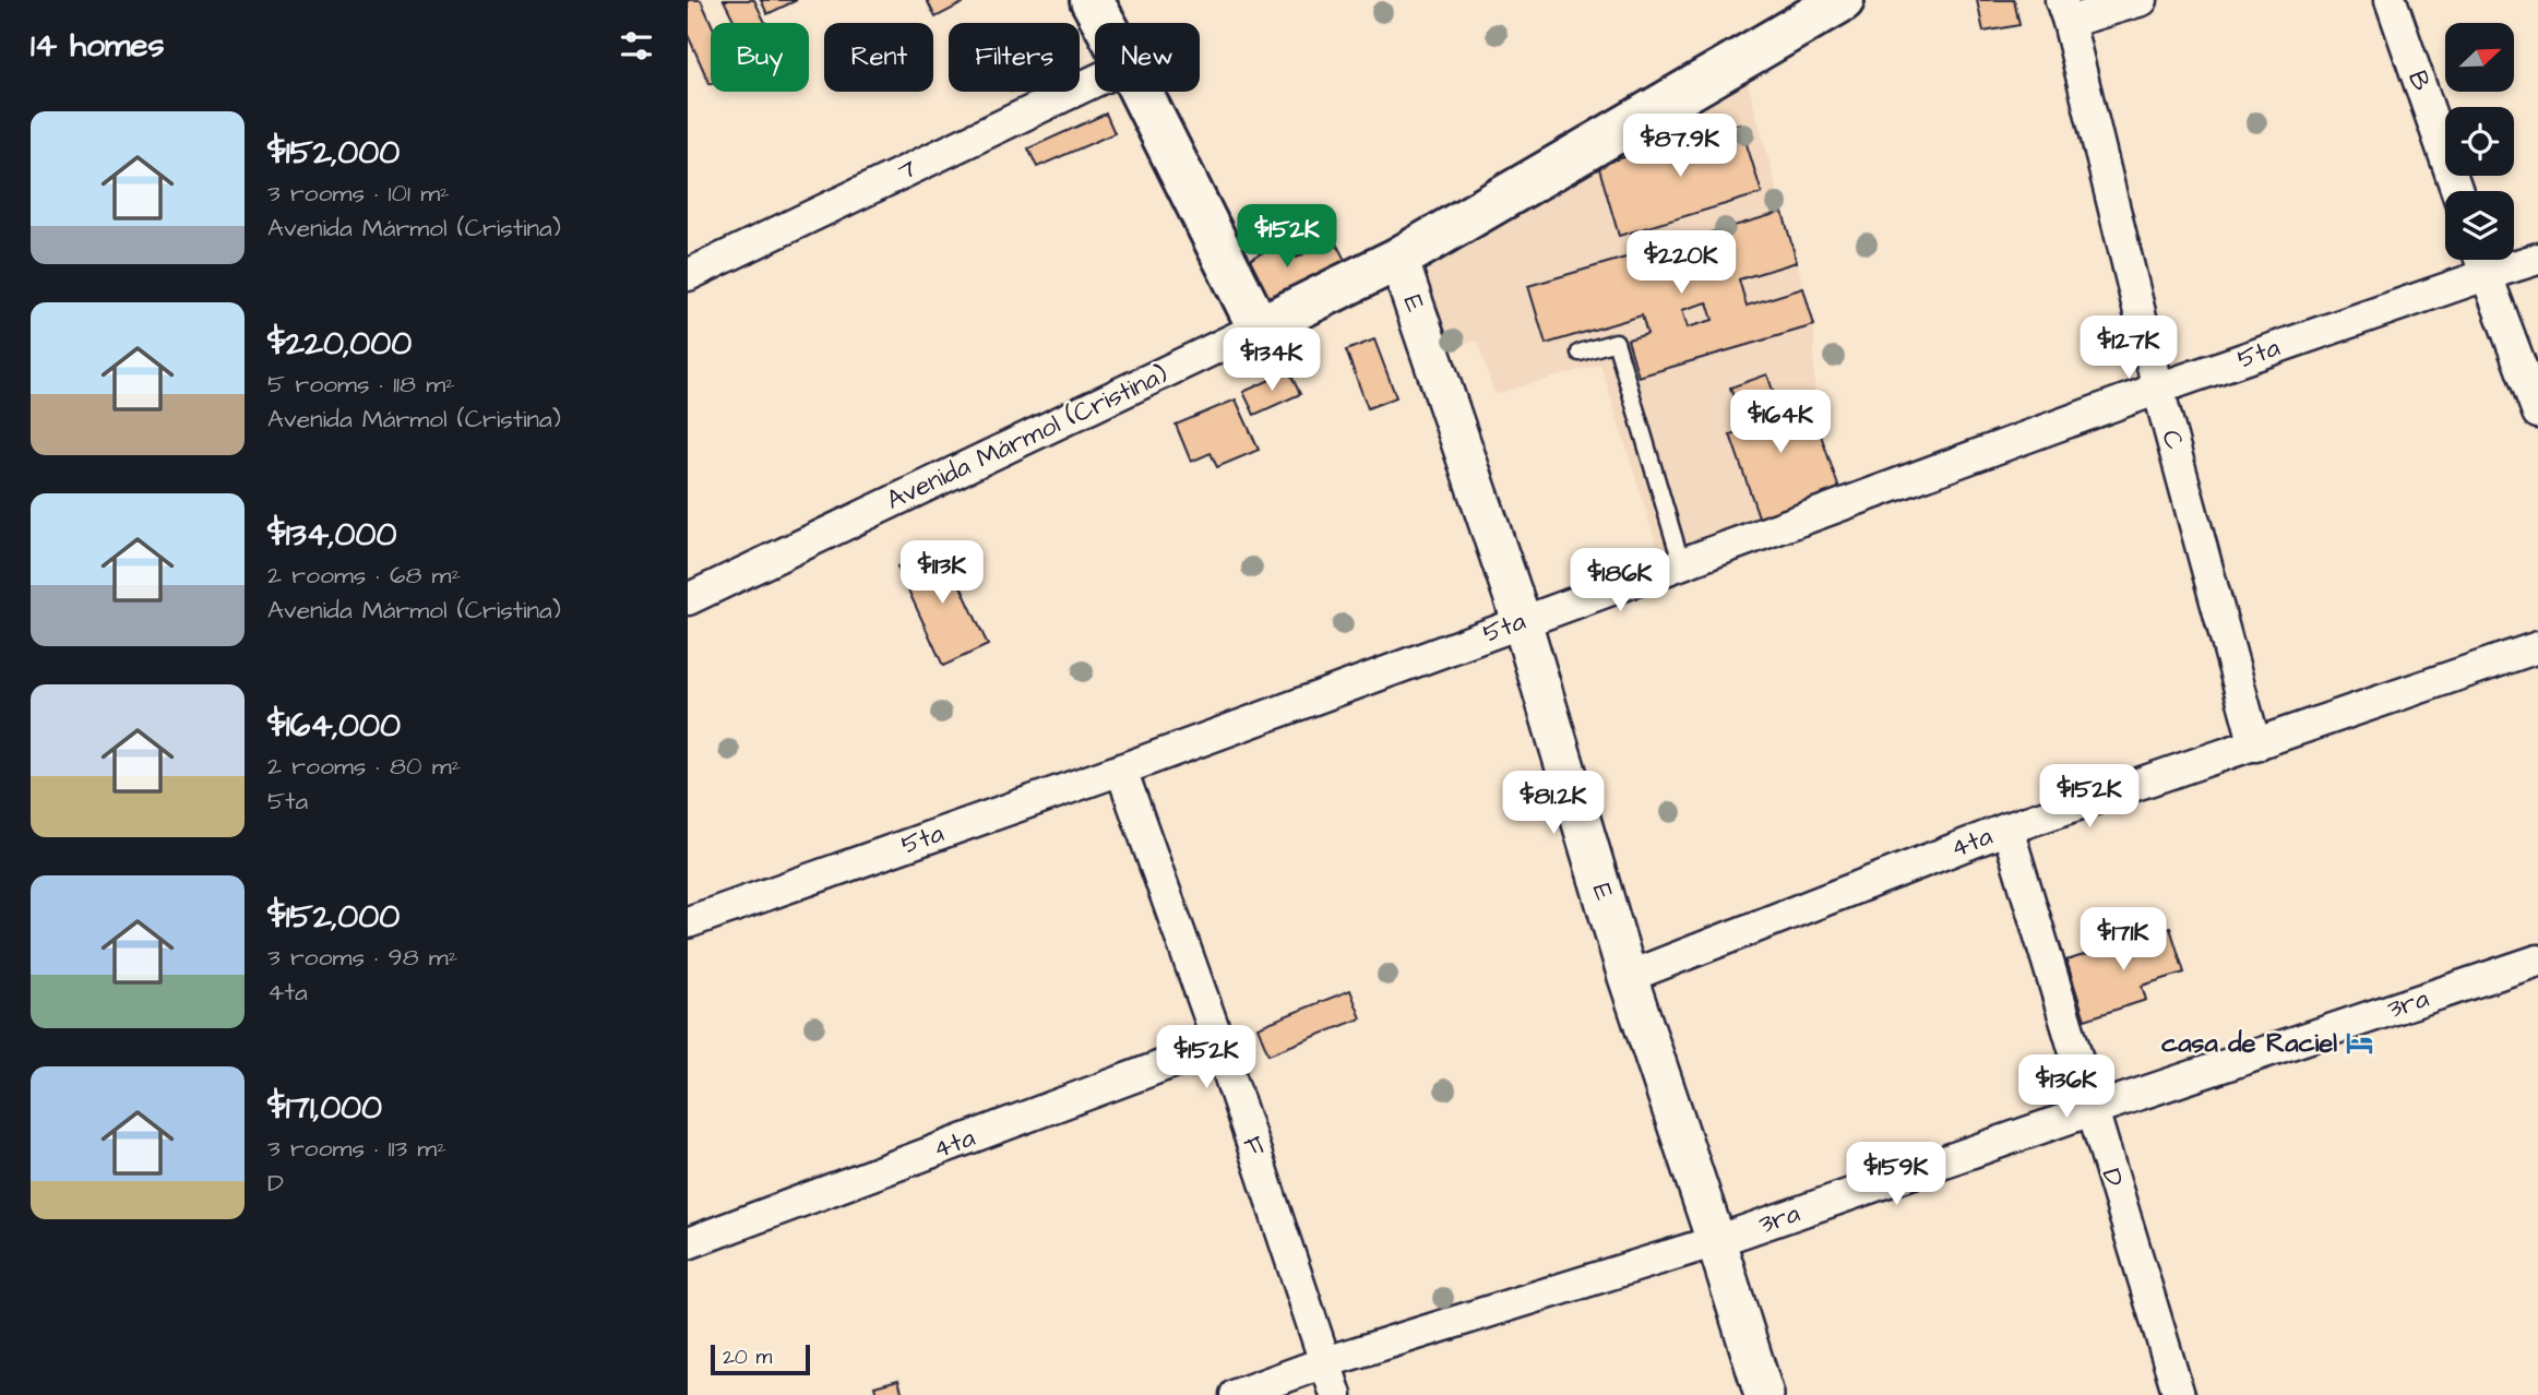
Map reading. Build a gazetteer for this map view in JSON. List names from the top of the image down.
{
  "streets": {
    "main road": ["Avenida Mármol (Cristina)"],
    "street": [
      "B",
      "7",
      "E",
      "5ta",
      "C",
      "4ta",
      "3ra",
      "F",
      "D"
    ]
  },
  "crossings": [
    ["E", "5ta"],
    ["E", "Avenida Mármol (Cristina)"],
    ["E", "4ta"],
    ["E", "3ra"],
    ["5ta", "C"],
    ["5ta", "F"],
    ["C", "4ta"],
    ["4ta", "F"],
    ["4ta", "D"],
    ["3ra", "F"],
    ["3ra", "D"]
  ],
  "places": {
    "hotel": ["casa de Raciel"]
  },
  "scale_bar": "20 m",
  "north": "top right",
  "page": {
    "heading": "14 homes",
    "chip": [
      "Buy",
      "Rent",
      "Filters",
      "New"
    ],
    "list": [
      {
        "name": "$152,000",
        "note": "3 rooms · 101 m² · Avenida Mármol (Cristina)"
      },
      {
        "name": "$220,000",
        "note": "5 rooms · 118 m² · Avenida Mármol (Cristina)"
      },
      {
        "name": "$134,000",
        "note": "2 rooms · 68 m² · Avenida Mármol (Cristina)"
      },
      {
        "name": "$164,000",
        "note": "2 rooms · 80 m² · 5ta"
      },
      {
        "name": "$152,000",
        "note": "3 rooms · 98 m² · 4ta"
      },
      {
        "name": "$171,000",
        "note": "3 rooms · 113 m² · D"
      }
    ],
    "price": [
      "$87.9K",
      "$152K",
      "$220K",
      "$127K",
      "$134K",
      "$164K",
      "$113K",
      "$186K",
      "$152K",
      "$81.2K",
      "$171K",
      "$152K",
      "$136K",
      "$159K"
    ],
    "scale": "20 m"
  }
}
